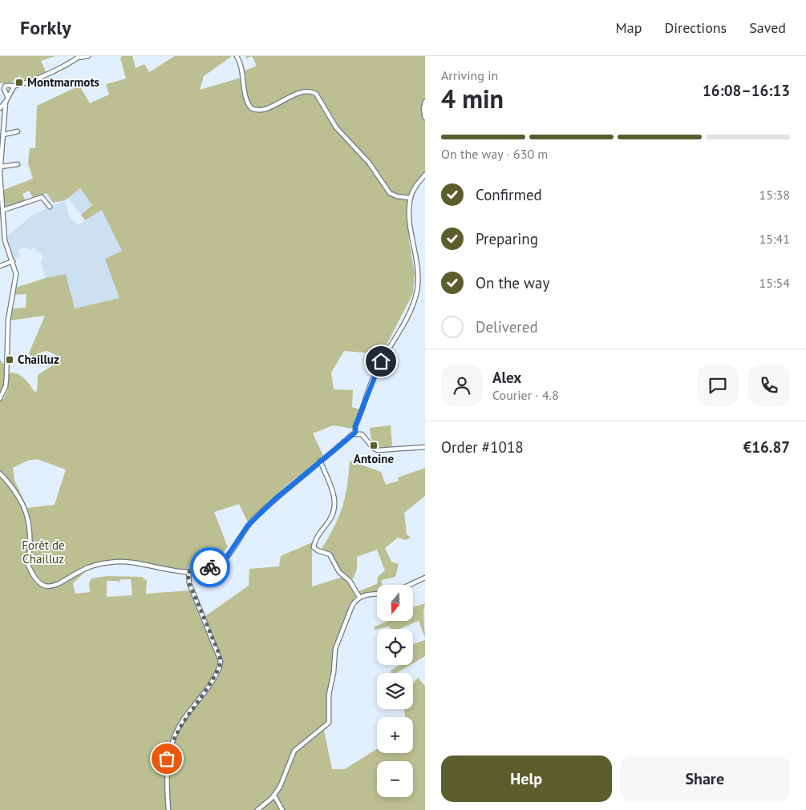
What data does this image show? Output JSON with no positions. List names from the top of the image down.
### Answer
{
  "parks": ["Forêt de Chailluz"],
  "places": {
    "transit": ["Montmarmots", "Chailluz", "Antoine"]
  },
  "north": "bottom",
  "page": {
    "header": "Forkly",
    "nav": ["Map", "Directions", "Saved"],
    "heading": ["4 min", "Arriving in", "16:08–16:13"],
    "panel": [
      "Alex",
      "Courier · 4.8",
      "Order #1018",
      "€16.87"
    ],
    "bar": "On the way · 630 m",
    "list": [
      ["Confirmed", "15:38"],
      ["Preparing", "15:41"],
      ["On the way", "15:54"],
      "Delivered"
    ],
    "map_buttons": ["+", "−"],
    "buttons": ["Help", "Share"]
  }
}
